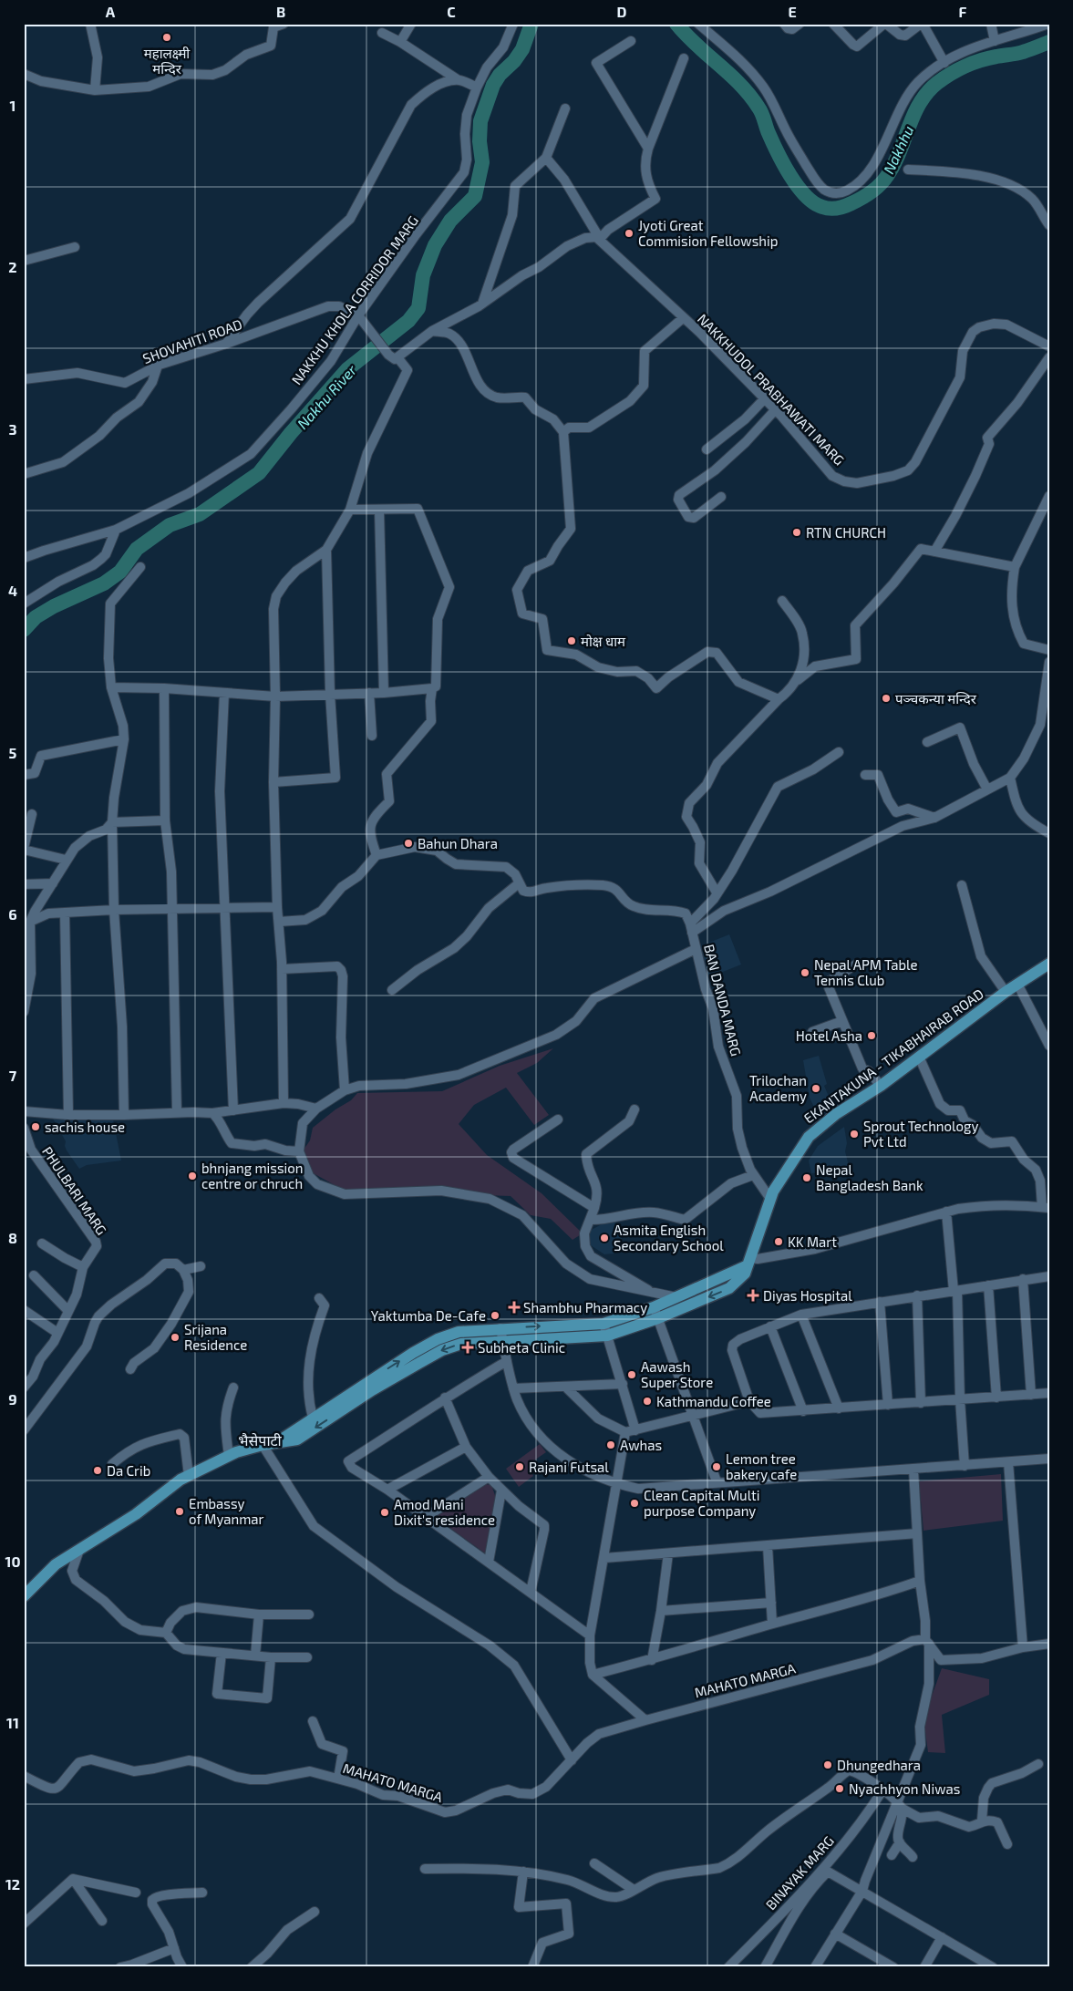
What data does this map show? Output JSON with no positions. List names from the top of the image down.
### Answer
{
  "streets": {
    "main road": ["EKANTAKUNA - TIKABHAIRAB ROAD"],
    "street": [
      "NAKKHU KHOLA CORRIDOR MARG",
      "SHOVAHITI ROAD",
      "NAKKHUDOL PRABHAWATI MARG",
      "BAN DANDA MARG",
      "PHULBARI MARG",
      "MAHATO MARGA",
      "BINAYAK MARG"
    ]
  },
  "crossings": [
    ["NAKKHU KHOLA CORRIDOR MARG", "SHOVAHITI ROAD"],
    ["BAN DANDA MARG", "EKANTAKUNA - TIKABHAIRAB ROAD"]
  ],
  "districts": ["भैसेपाटी"],
  "water": ["Nakhhu", "Nakhu River"],
  "places": {
    "other": [
      "महालक्ष्मी मन्दिर",
      "Jyoti Great Commision Fellowship",
      "RTN CHURCH",
      "मोक्ष धाम",
      "पञ्चकन्या मन्दिर",
      "Bahun Dhara",
      "Nepal APM Table Tennis Club",
      "Hotel Asha",
      "Trilochan Academy",
      "sachis house",
      "Sprout Technology Pvt Ltd",
      "bhnjang mission centre or chruch",
      "Nepal Bangladesh Bank",
      "Asmita English Secondary School",
      "KK Mart",
      "Yaktumba De-Cafe",
      "Srijana Residence",
      "Aawash Super Store",
      "Kathmandu Coffee",
      "Awhas",
      "Rajani Futsal",
      "Lemon tree bakery cafe",
      "Da Crib",
      "Clean Capital Multi purpose Company",
      "Embassy of Myanmar",
      "Amod Mani Dixit's residence",
      "Dhungedhara",
      "Nyachhyon Niwas"
    ],
    "health": ["Diyas Hospital", "Shambhu Pharmacy", "Subheta Clinic"]
  },
  "grid": {
    "columns": [
      "A",
      "B",
      "C",
      "D",
      "E",
      "F"
    ],
    "rows": [
      "1",
      "2",
      "3",
      "4",
      "5",
      "6",
      "7",
      "8",
      "9",
      "10",
      "11",
      "12"
    ]
  }
}
